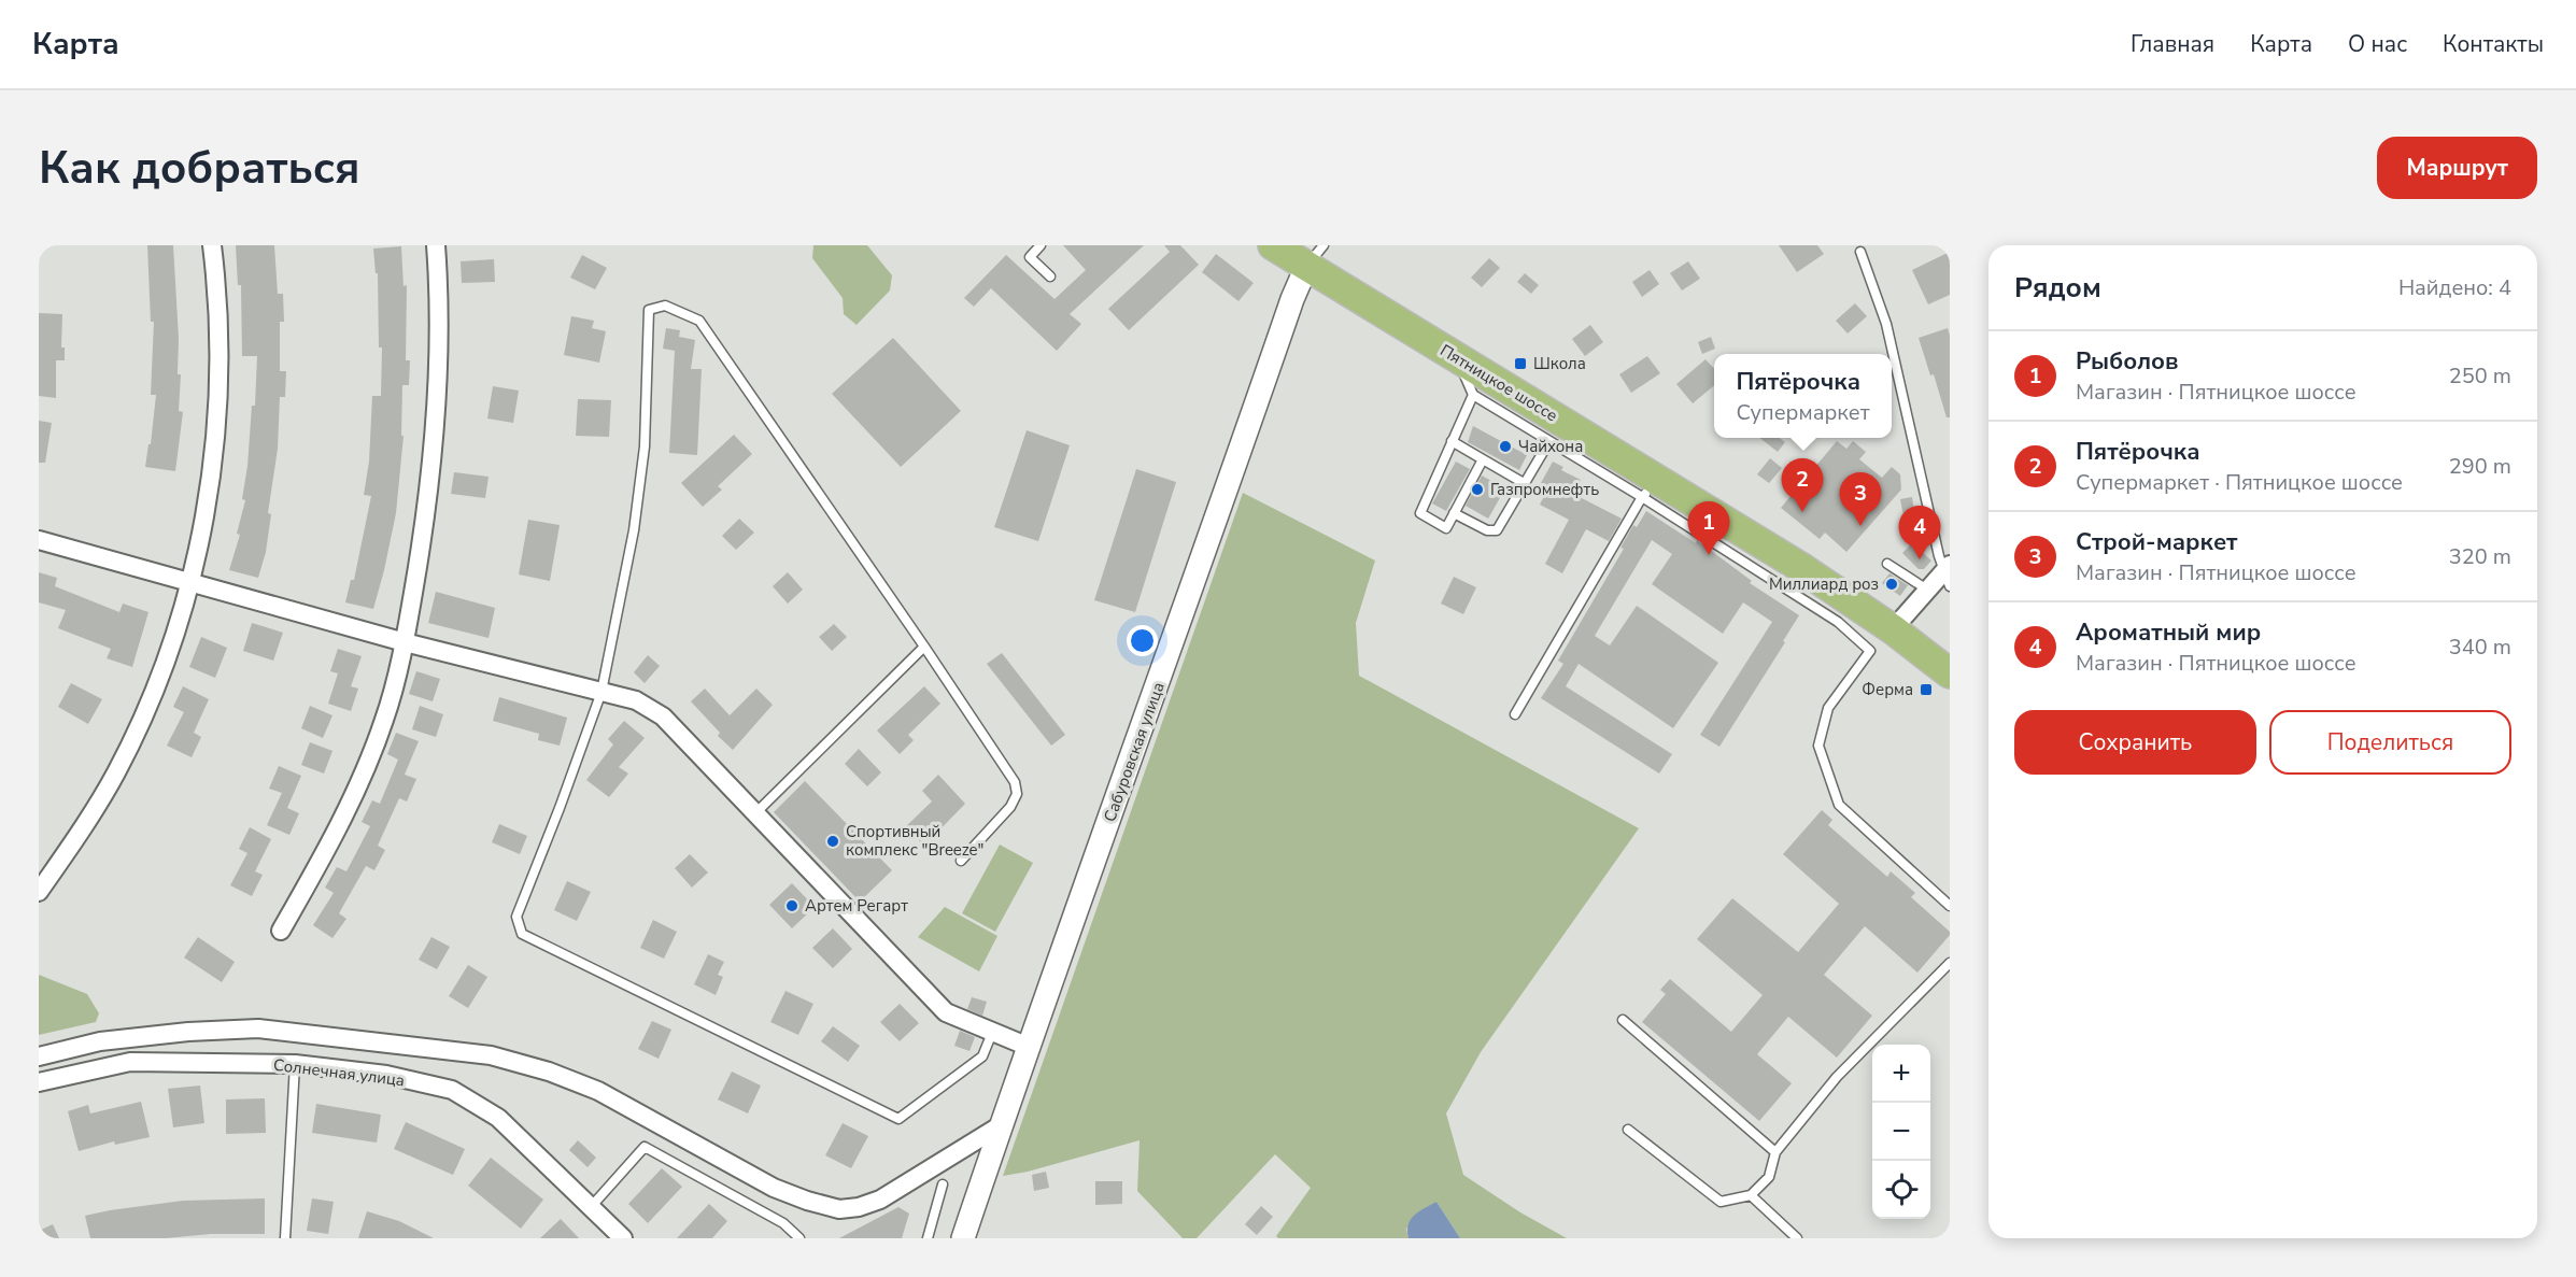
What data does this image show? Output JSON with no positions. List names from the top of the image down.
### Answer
{
  "streets": {
    "main road": ["Пятницкое шоссе"],
    "street": ["Сабуровская улица", "Солнечная улица"]
  },
  "crossings": [
    ["Пятницкое шоссе", "Сабуровская улица"]
  ],
  "places": {
    "transit": ["Школа", "Ферма"],
    "other": [
      "Чайхона",
      "Газпромнефть",
      "Миллиард роз",
      "Спортивный комплекс \"Breeze\"",
      "Артем Регарт"
    ]
  },
  "page": {
    "header": "Карта",
    "nav": [
      "Главная",
      "Карта",
      "О нас",
      "Контакты"
    ],
    "buttons": [
      "Маршрут",
      ["Сохранить", "Поделиться"]
    ],
    "title": "Как добраться",
    "heading": ["Рядом", "Найдено: 4"],
    "list": [
      {
        "mark": "1",
        "name": "Рыболов",
        "note": "Магазин · Пятницкое шоссе",
        "value": "250 m"
      },
      {
        "mark": "2",
        "name": "Пятёрочка",
        "note": "Супермаркет · Пятницкое шоссе",
        "value": "290 m"
      },
      {
        "mark": "3",
        "name": "Строй-маркет",
        "note": "Магазин · Пятницкое шоссе",
        "value": "320 m"
      },
      {
        "mark": "4",
        "name": "Ароматный мир",
        "note": "Магазин · Пятницкое шоссе",
        "value": "340 m"
      }
    ],
    "popup": ["Пятёрочка", "Супермаркет"],
    "pins": [
      "2",
      "3",
      "1",
      "4"
    ],
    "map_buttons": ["+", "−"]
  }
}
